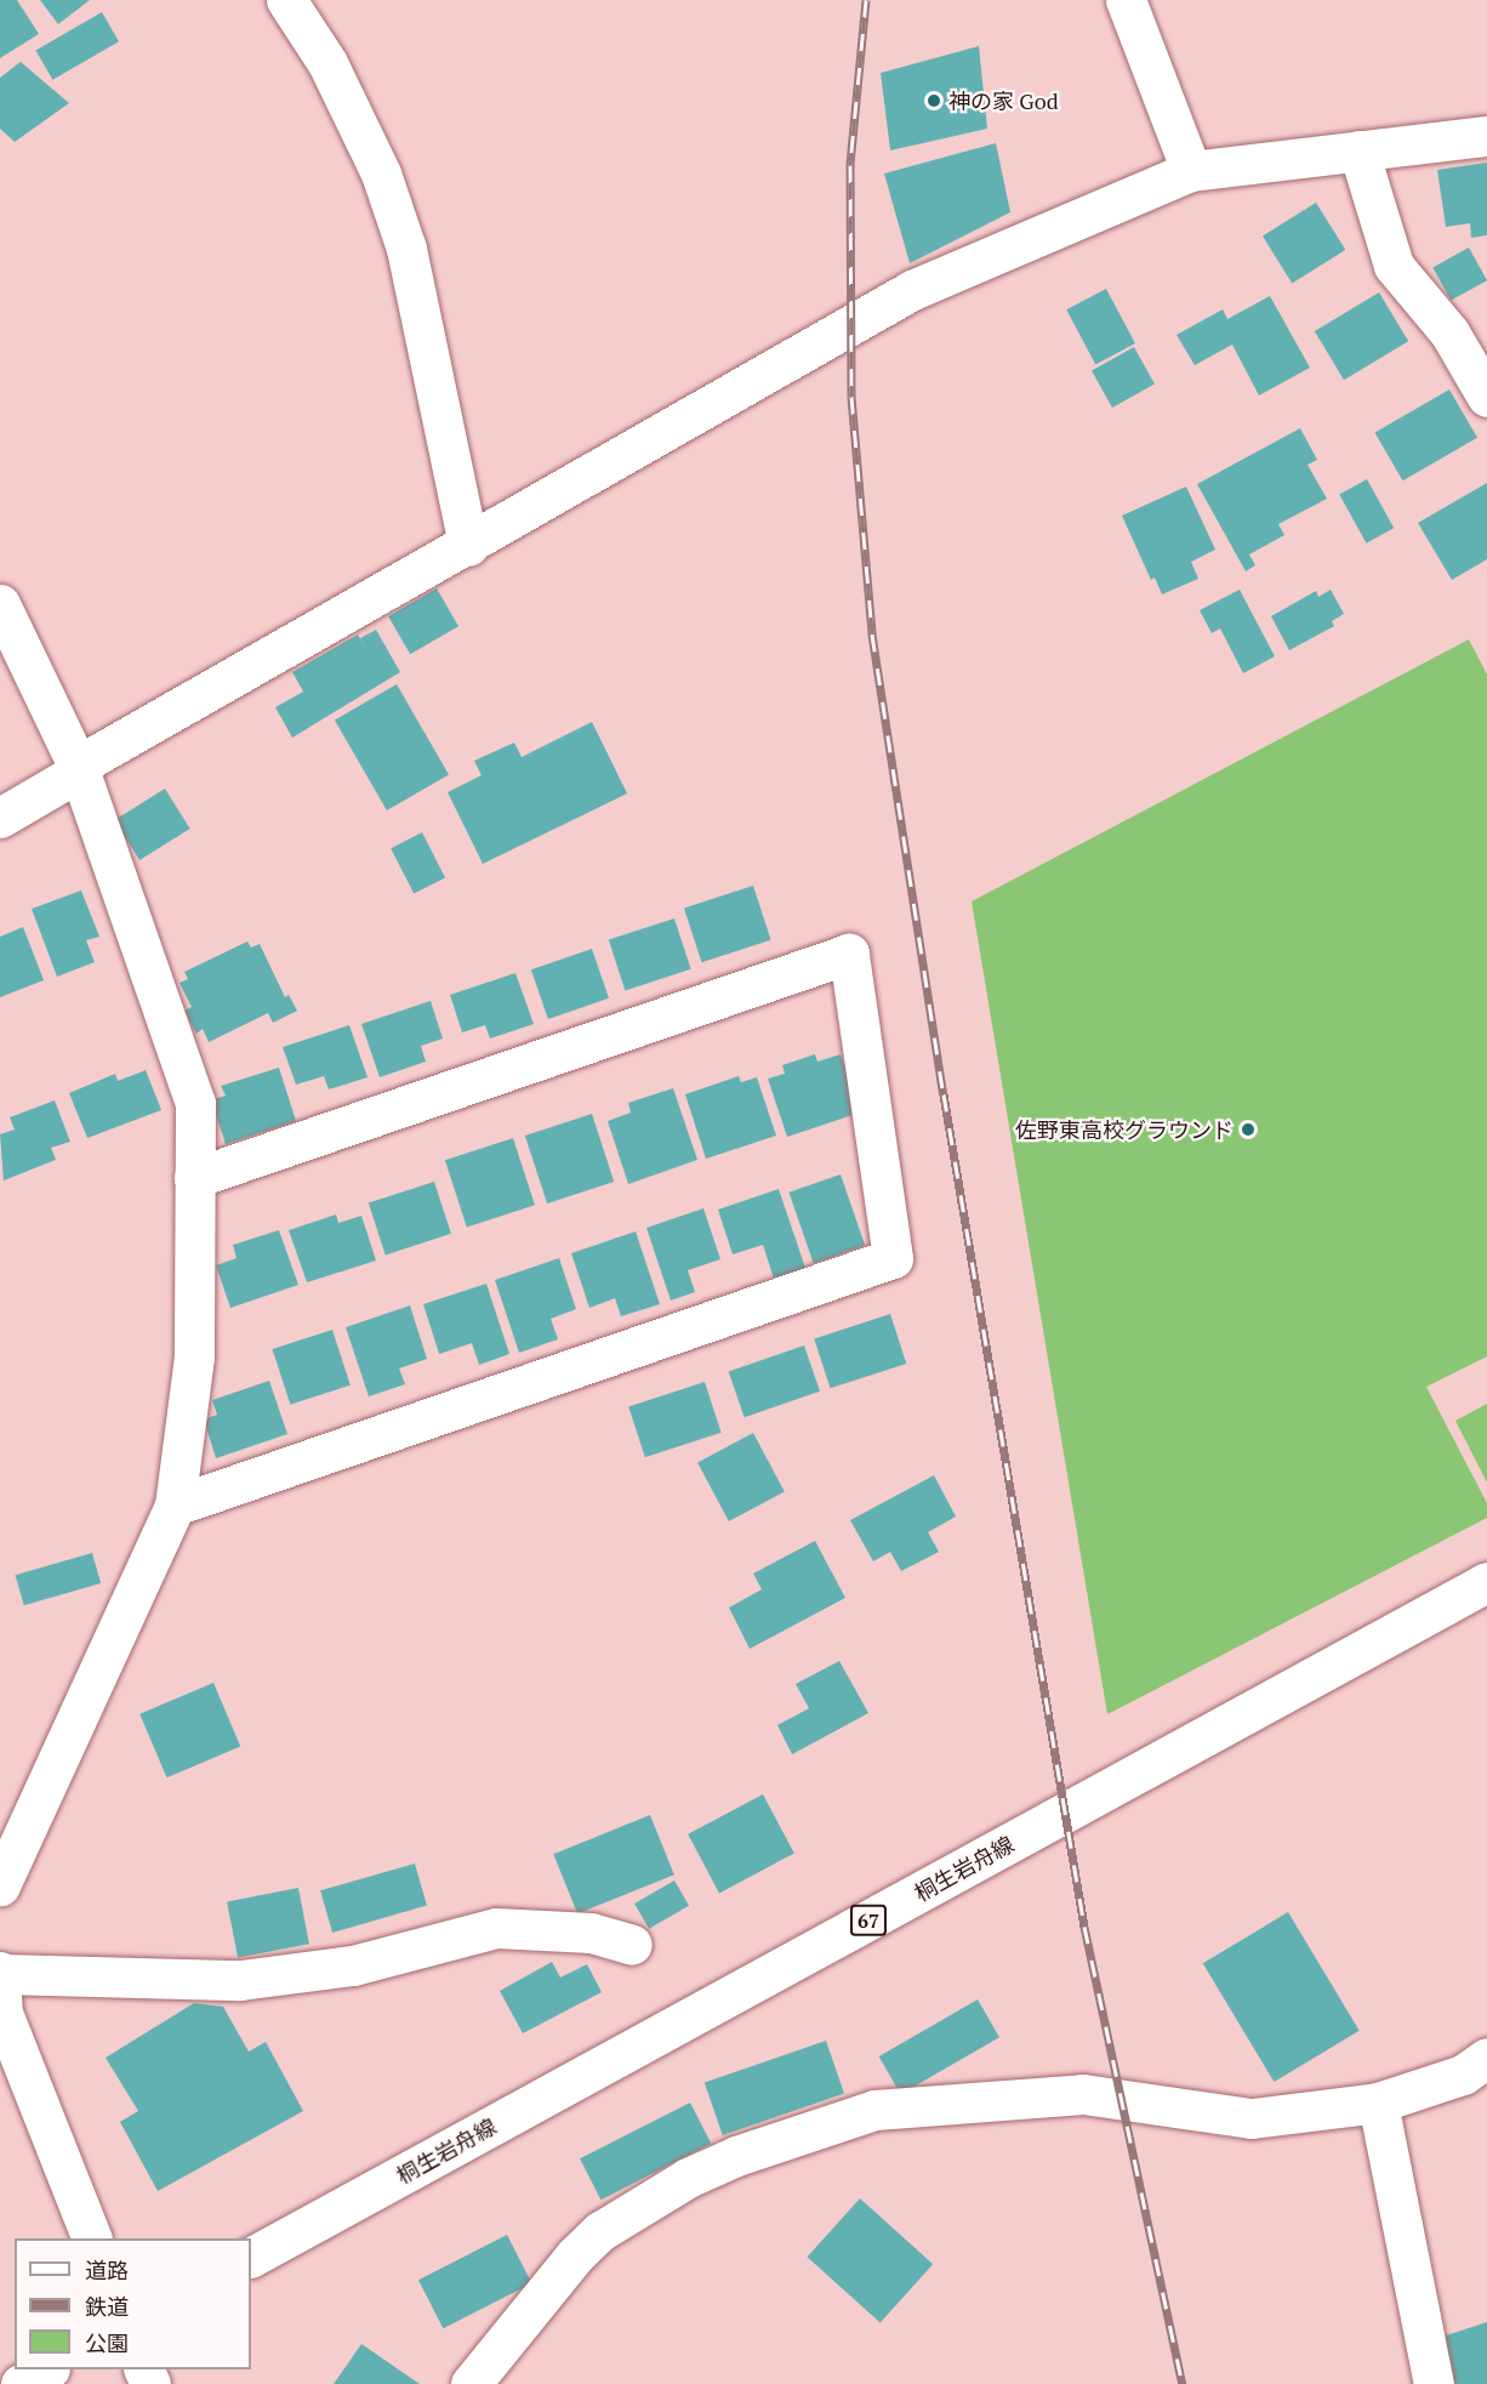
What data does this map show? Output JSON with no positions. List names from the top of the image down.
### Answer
{
  "streets": {
    "street": ["桐生岩舟線", "67"]
  },
  "places": ["神の家 God", "佐野東高校グラウンド"],
  "legend": ["道路", "鉄道", "公園"]
}
